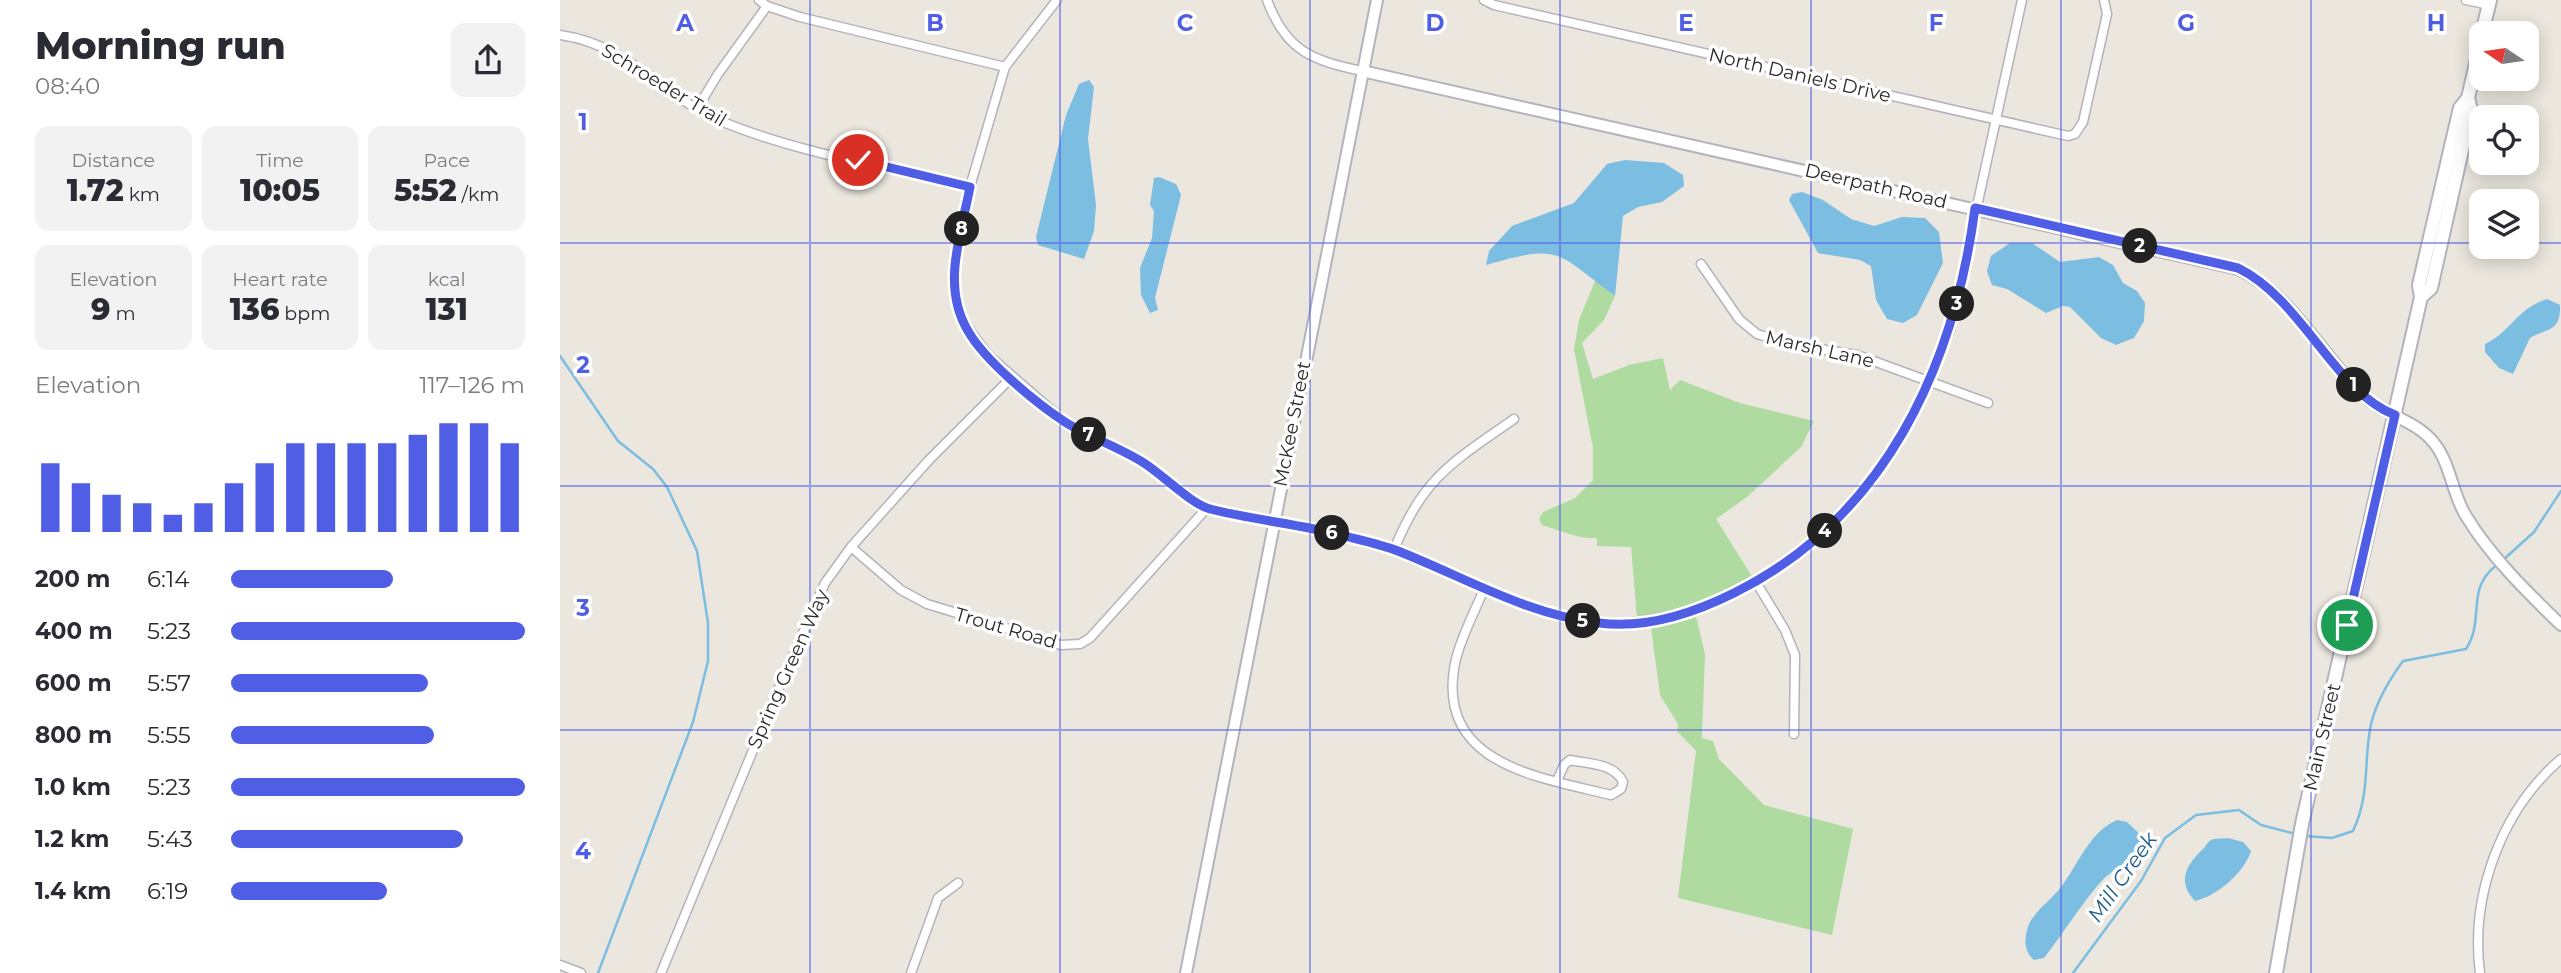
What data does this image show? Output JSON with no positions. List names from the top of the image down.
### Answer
{
  "streets": {
    "main road": ["Main Street"],
    "street": [
      "North Daniels Drive",
      "Schroeder Trail",
      "Deerpath Road",
      "Marsh Lane",
      "McKee Street",
      "Trout Road",
      "Spring Green Way"
    ]
  },
  "crossings": [
    ["Deerpath Road", "McKee Street"],
    ["Deerpath Road", "Main Street"],
    ["Trout Road", "Spring Green Way"]
  ],
  "water": ["Mill Creek"],
  "north": "left",
  "page": {
    "heading": ["Morning run", "08:40"],
    "stats": [
      ["Distance", "1.72 km"],
      ["Time", "10:05"],
      ["Pace", "5:52 /km"],
      ["Elevation", "9 m"],
      ["Heart rate", "136 bpm"],
      ["kcal", "131"]
    ],
    "pins": [
      "8",
      "2",
      "3",
      "1",
      "7",
      "4",
      "6",
      "5"
    ],
    "chart": ["Elevation", "117–126 m"],
    "list": [
      {
        "name": "200 m",
        "note": "6:14"
      },
      {
        "name": "400 m",
        "note": "5:23"
      },
      {
        "name": "600 m",
        "note": "5:57"
      },
      {
        "name": "800 m",
        "note": "5:55"
      },
      {
        "name": "1.0 km",
        "note": "5:23"
      },
      {
        "name": "1.2 km",
        "note": "5:43"
      },
      {
        "name": "1.4 km",
        "note": "6:19"
      }
    ]
  },
  "grid": {
    "columns": [
      "A",
      "B",
      "C",
      "D",
      "E",
      "F",
      "G",
      "H"
    ],
    "rows": [
      "1",
      "2",
      "3",
      "4"
    ]
  }
}
